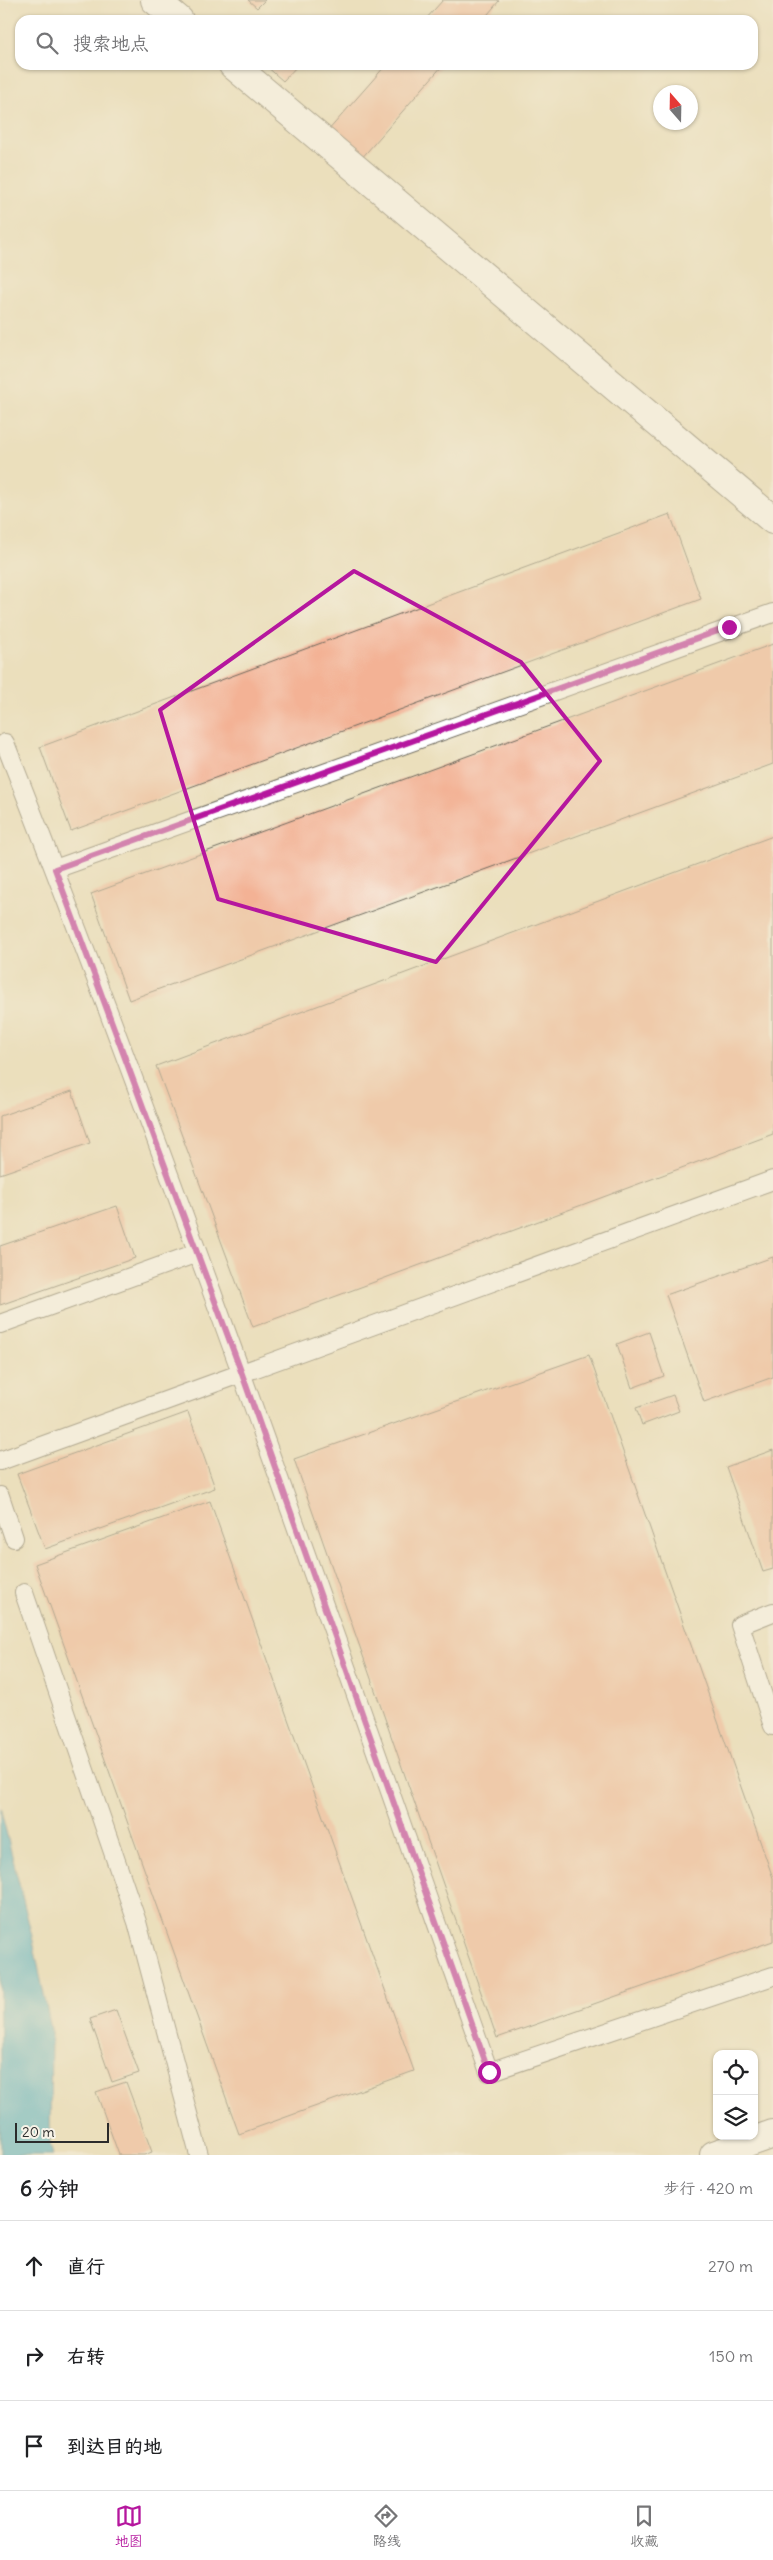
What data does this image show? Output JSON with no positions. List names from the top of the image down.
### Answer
{
  "scale_bar": "20 m",
  "north": "top",
  "page": {
    "search": "搜索地点",
    "scale": "20 m",
    "heading": ["6 分钟", "步行 · 420 m"],
    "list": [
      ["直行", "270 m"],
      ["右转", "150 m"],
      "到达目的地"
    ],
    "nav": ["地图", "路线", "收藏"]
  }
}
